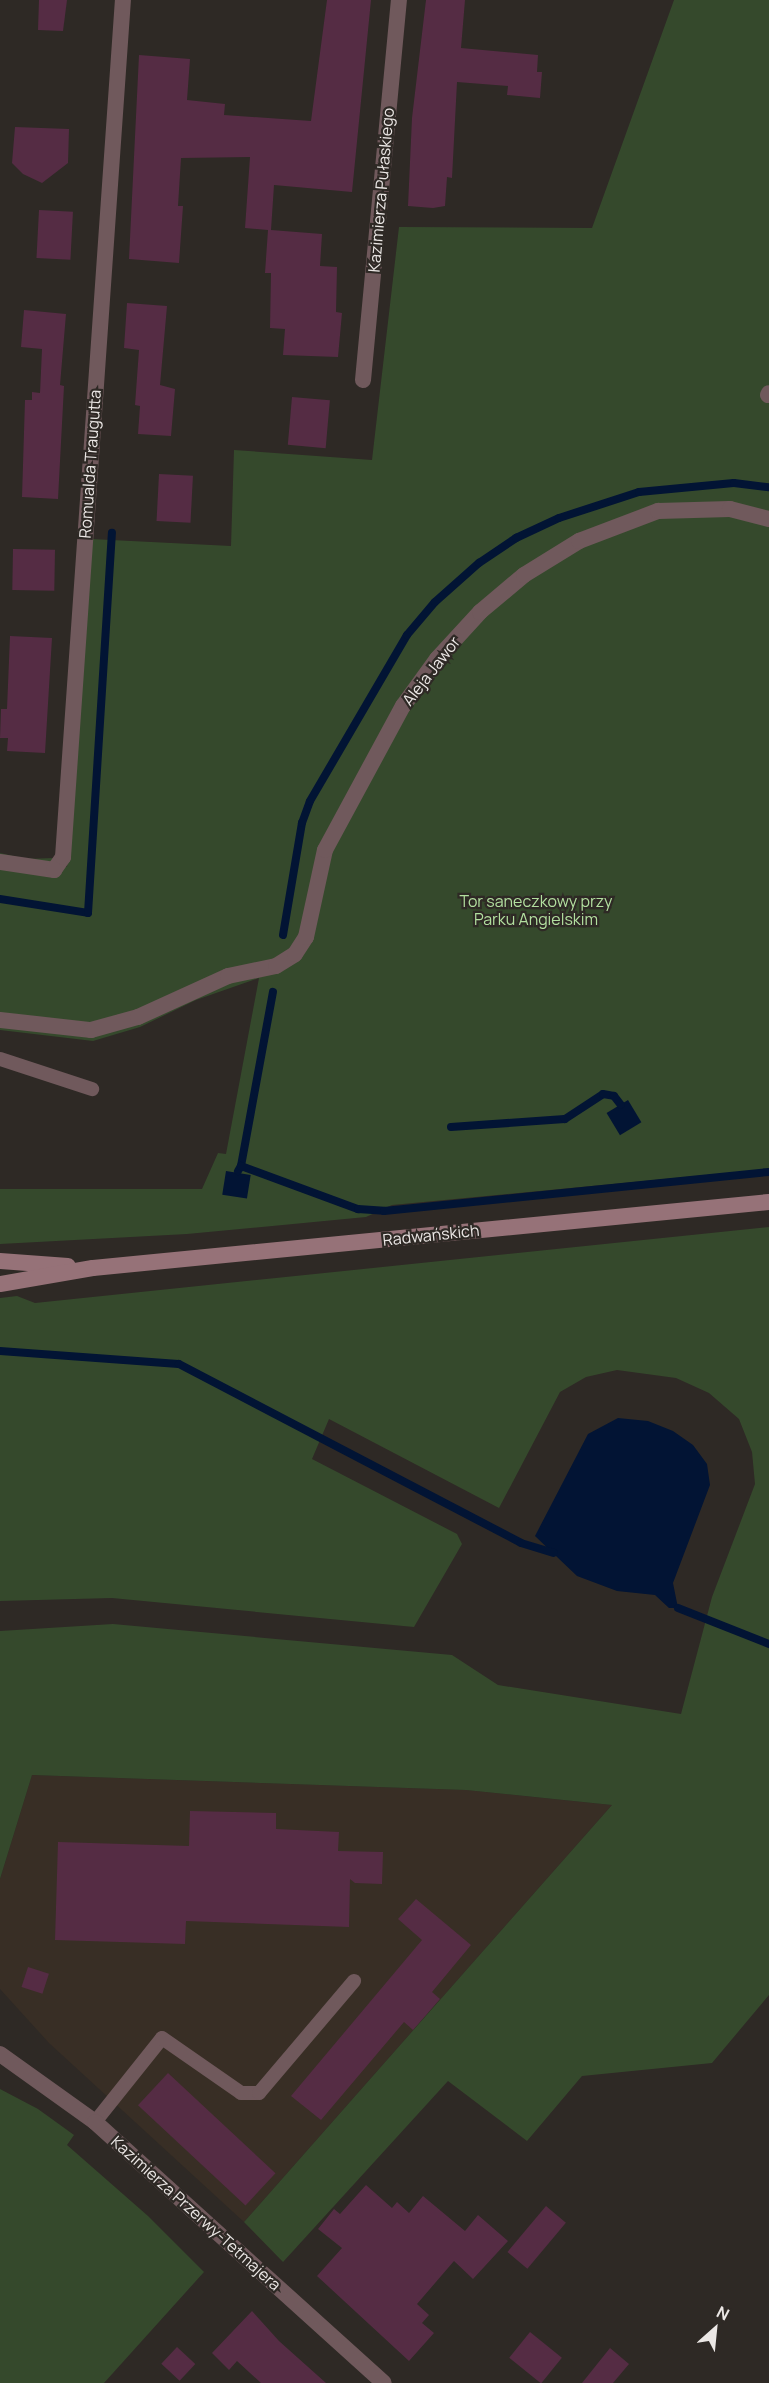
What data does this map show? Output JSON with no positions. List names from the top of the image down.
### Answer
{
  "streets": {
    "main road": ["Radwańskich"],
    "street": [
      "Kazimierza Pułaskiego",
      "Romualda Traugutta",
      "Aleja Jawor",
      "Kazimierza Przerwy-Tetmajera"
    ]
  },
  "parks": ["Tor saneczkowy przy Parku Angielskim"],
  "north": "top right"
}
